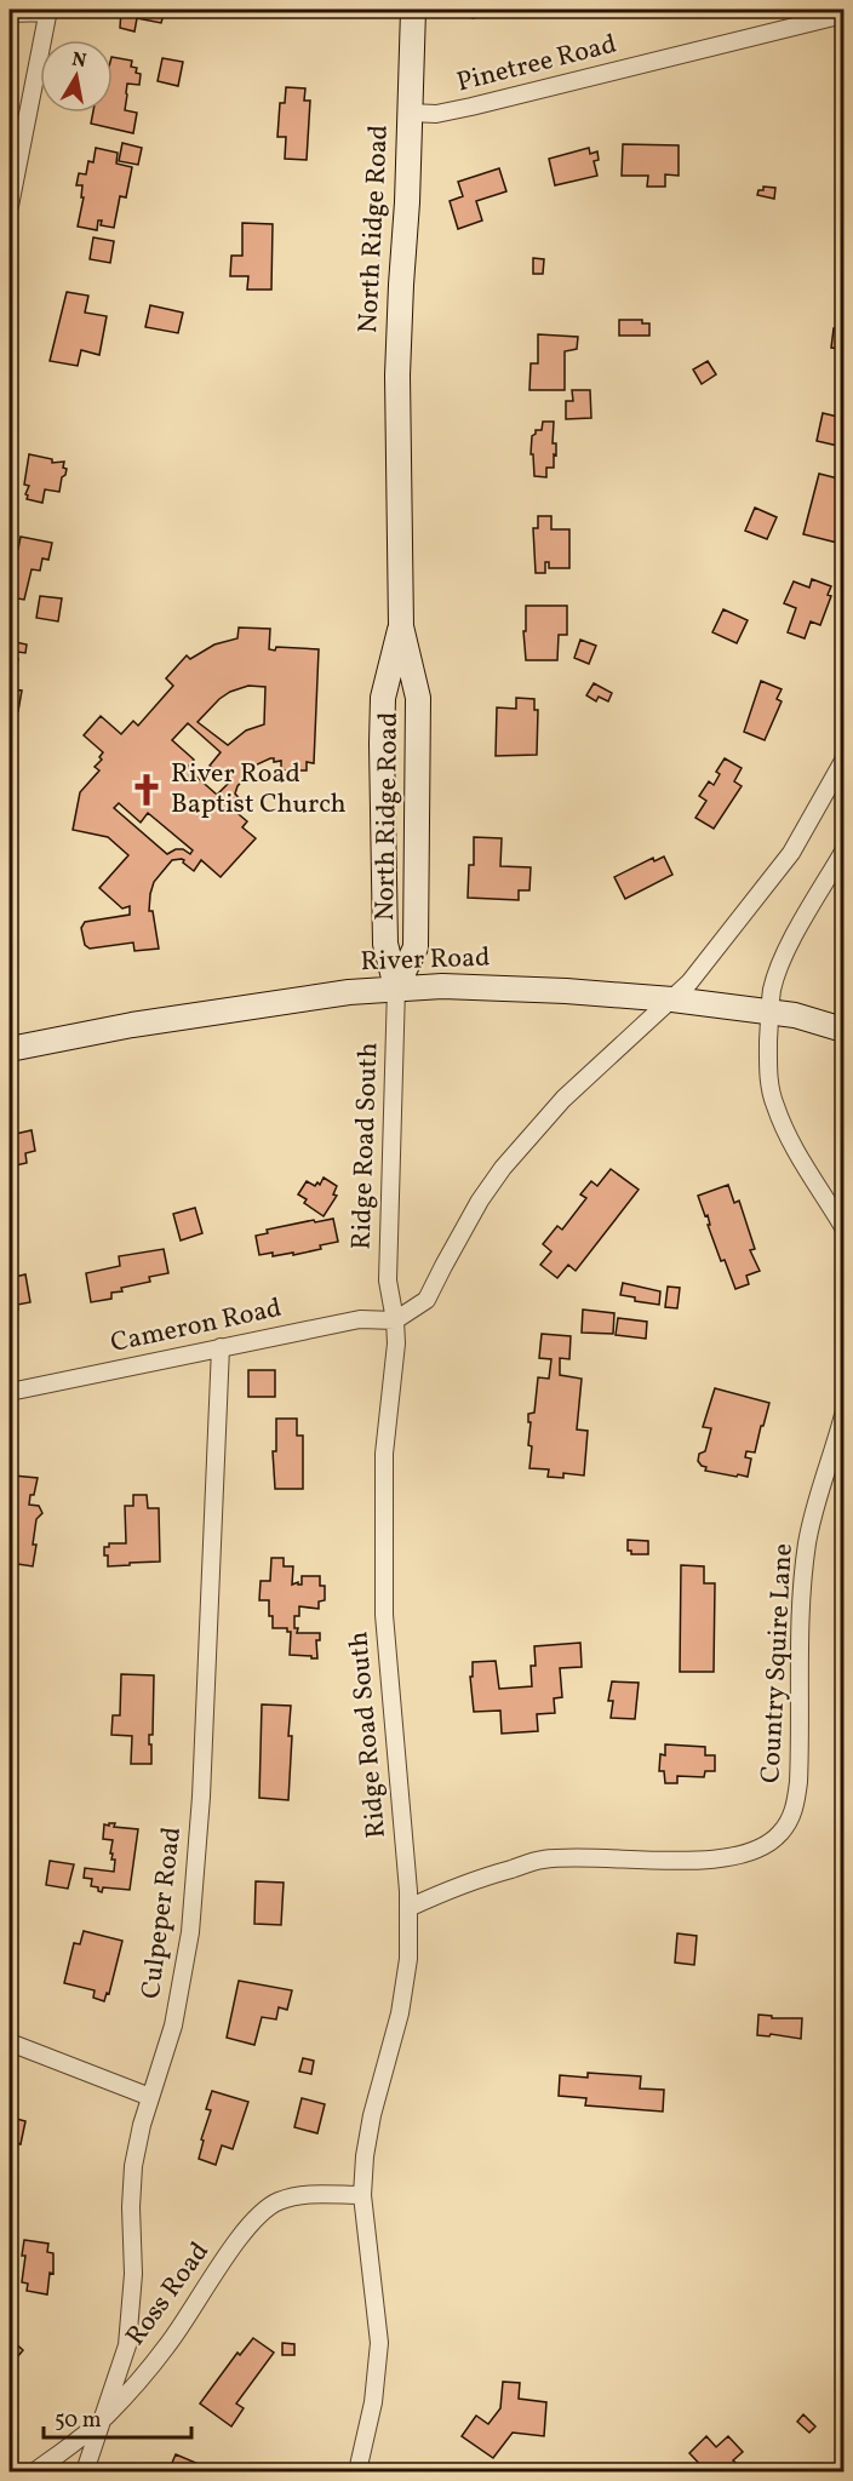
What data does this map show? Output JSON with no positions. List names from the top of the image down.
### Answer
{
  "streets": {
    "main road": ["North Ridge Road", "River Road"],
    "street": [
      "Pinetree Road",
      "Ridge Road South",
      "Cameron Road",
      "Country Squire Lane",
      "Culpeper Road",
      "Ross Road"
    ]
  },
  "crossings": [
    ["Pinetree Road", "North Ridge Road"],
    ["North Ridge Road", "River Road"],
    ["North Ridge Road", "Ridge Road South"],
    ["River Road", "Ridge Road South"],
    ["Ridge Road South", "Cameron Road"],
    ["Ridge Road South", "Country Squire Lane"],
    ["Ridge Road South", "Ross Road"],
    ["Cameron Road", "Culpeper Road"],
    ["Culpeper Road", "Ross Road"]
  ],
  "places": {
    "church": ["River Road Baptist Church"]
  },
  "scale_bar": "50 m",
  "north": "top"
}
